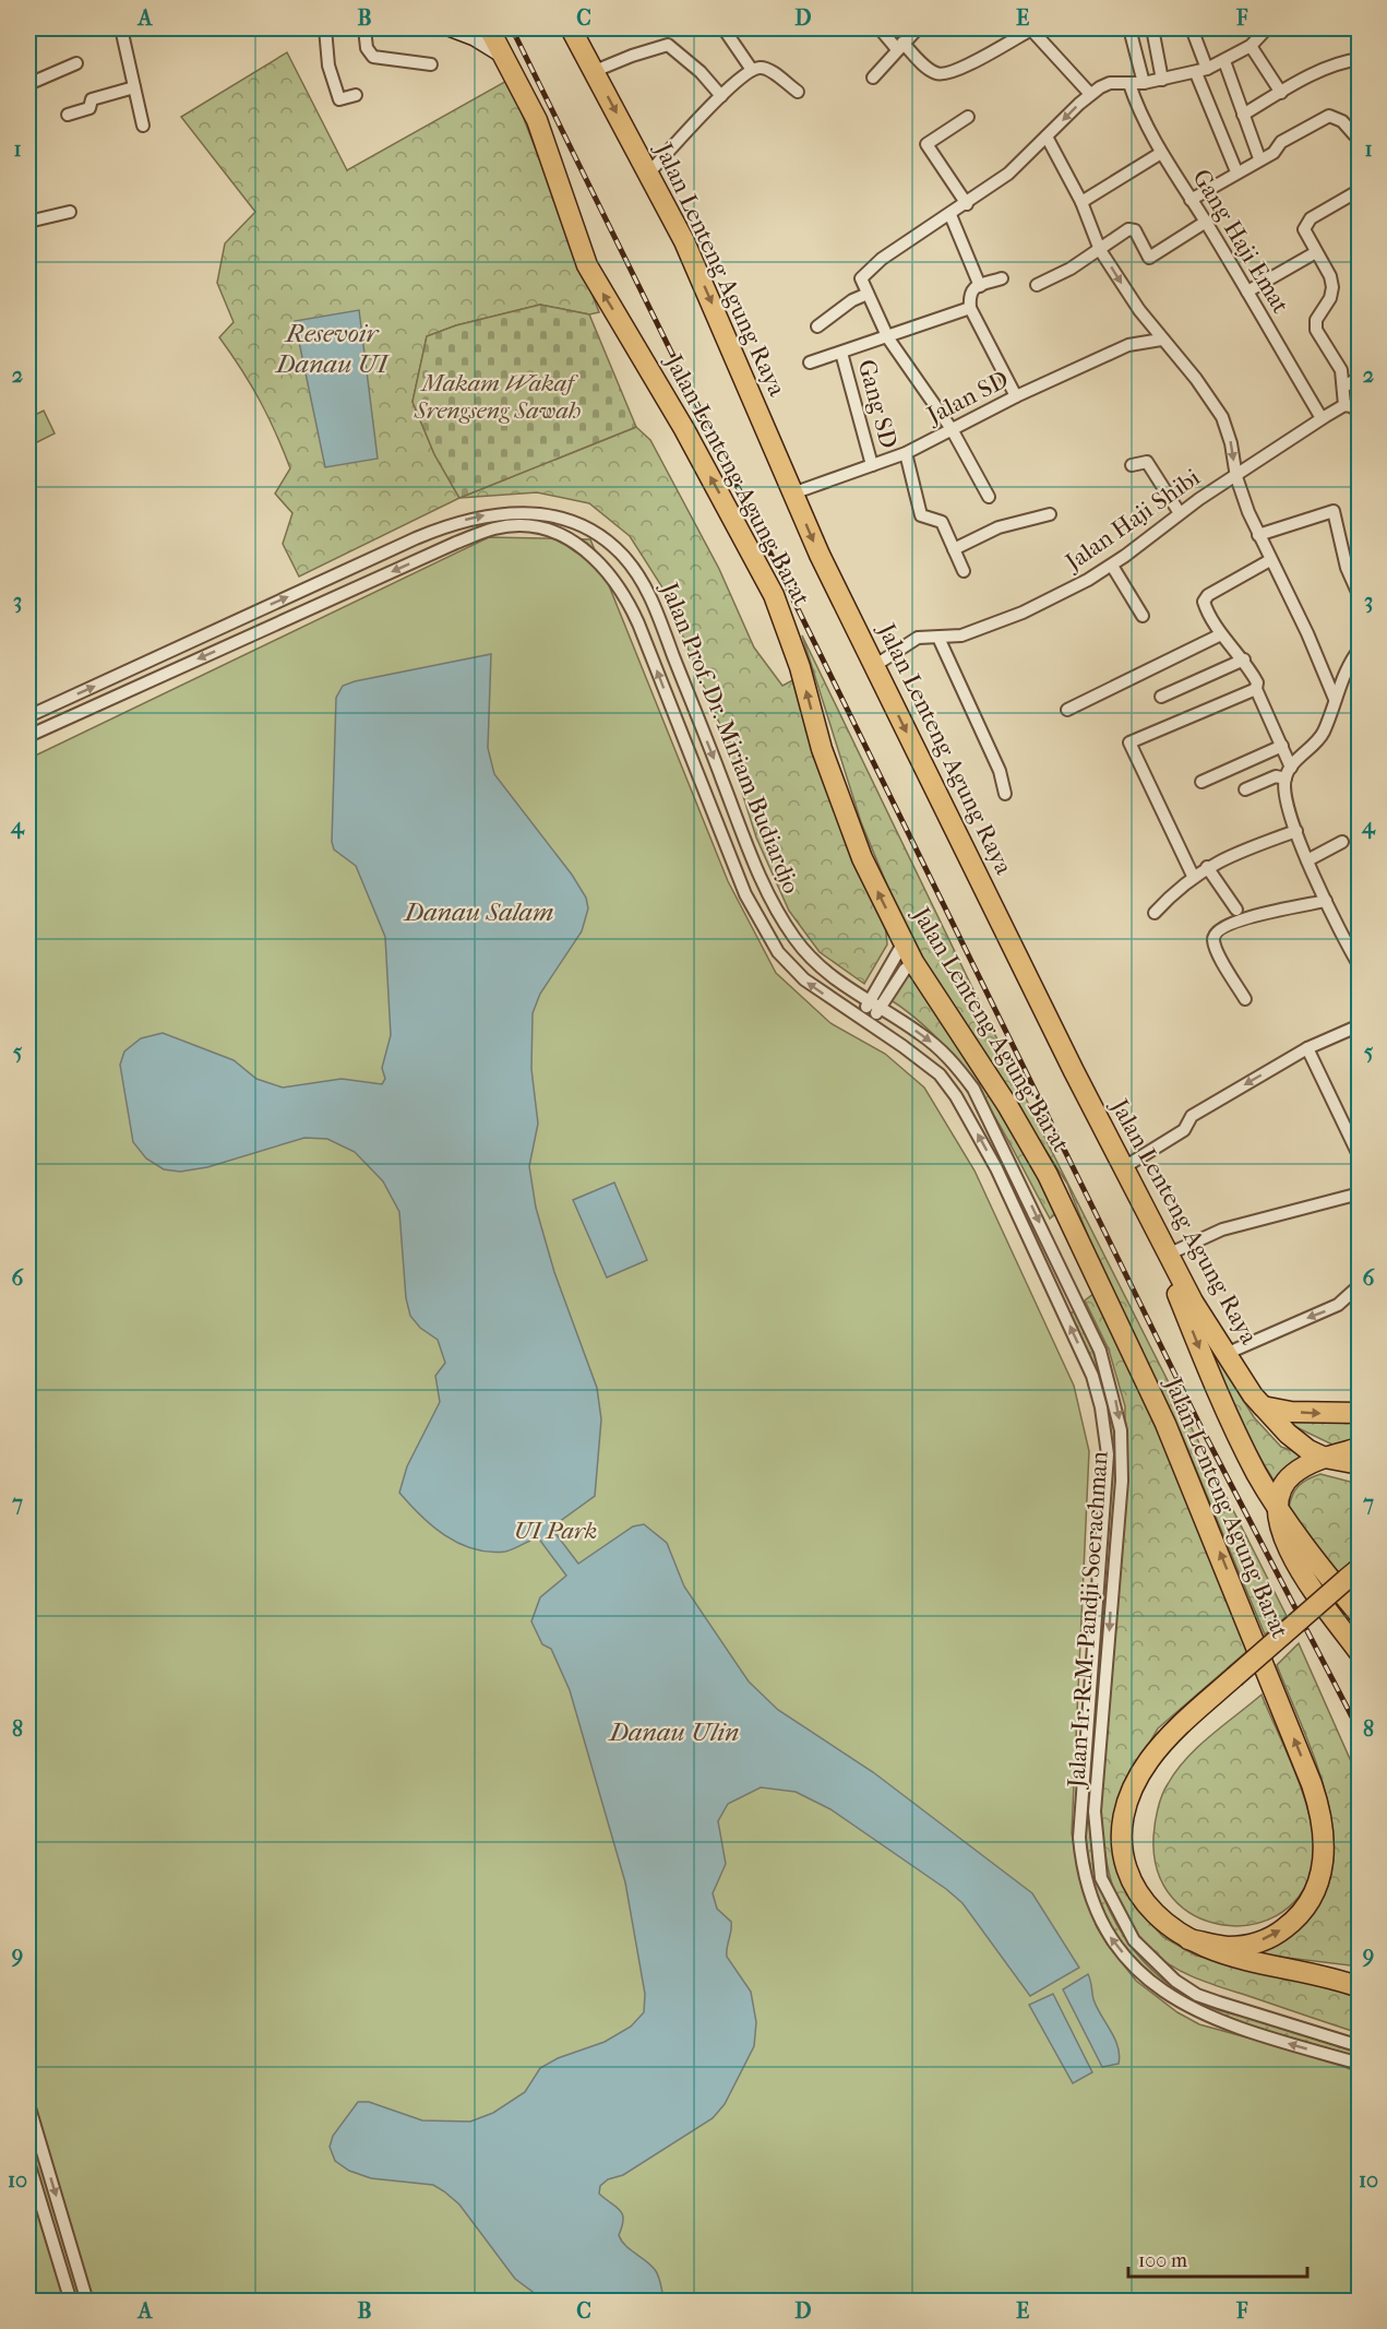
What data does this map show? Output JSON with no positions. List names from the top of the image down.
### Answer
{
  "streets": {
    "main road": ["Jalan Lenteng Agung Raya", "Jalan Lenteng Agung Barat"],
    "street": [
      "Gang Haji Emat",
      "Jalan SD",
      "Gang SD",
      "Jalan Haji Shibi",
      "Jalan Prof. Dr. Miriam Budiardjo",
      "Jalan Ir. R.M. Pandji Soerachman"
    ]
  },
  "crossings": [
    ["Gang Haji Emat", "Jalan Haji Shibi"],
    ["Jalan Lenteng Agung Raya", "Jalan SD"],
    ["Jalan Lenteng Agung Raya", "Jalan Haji Shibi"],
    ["Jalan SD", "Gang SD"],
    ["Jalan SD", "Jalan Haji Shibi"],
    ["Jalan Prof. Dr. Miriam Budiardjo", "Jalan Ir. R.M. Pandji Soerachman"]
  ],
  "one_way": ["Jalan Lenteng Agung Raya"],
  "water": ["Resevoir Danau UI", "Danau Salam", "Danau Ulin"],
  "parks": ["Makam Wakaf Srengseng Sawah", "UI Park"],
  "scale_bar": "100 m",
  "grid": {
    "columns": [
      "A",
      "B",
      "C",
      "D",
      "E",
      "F"
    ],
    "rows": [
      "1",
      "2",
      "3",
      "4",
      "5",
      "6",
      "7",
      "8",
      "9",
      "10"
    ]
  }
}
